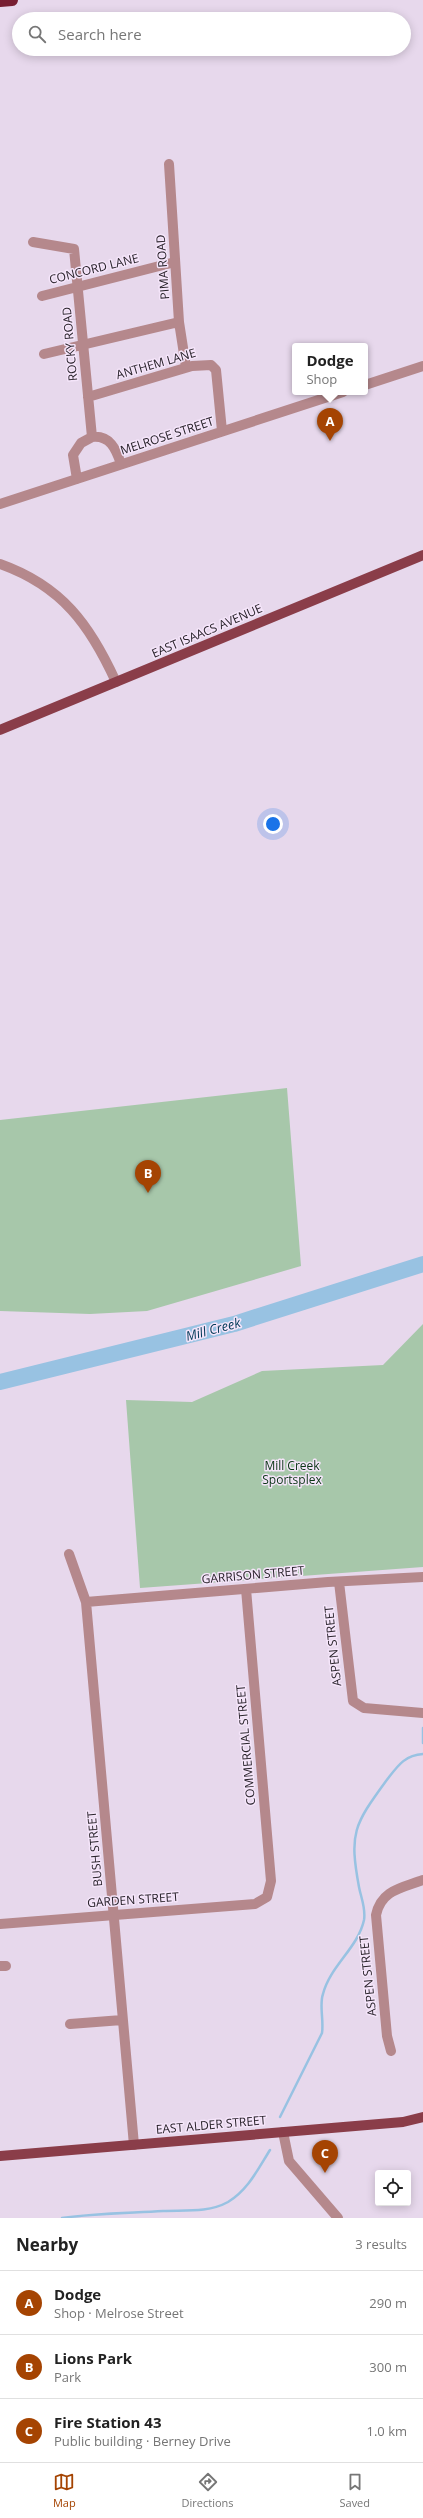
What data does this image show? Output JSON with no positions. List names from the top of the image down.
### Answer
{
  "streets": {
    "main road": ["EAST ISAACS AVENUE", "EAST ALDER STREET"],
    "street": [
      "PIMA ROAD",
      "CONCORD LANE",
      "ROCKY ROAD",
      "ANTHEM LANE",
      "MELROSE STREET",
      "GARRISON STREET",
      "ASPEN STREET",
      "COMMERCIAL STREET",
      "BUSH STREET",
      "GARDEN STREET"
    ]
  },
  "crossings": [
    ["PIMA ROAD", "CONCORD LANE"],
    ["PIMA ROAD", "ANTHEM LANE"],
    ["CONCORD LANE", "ROCKY ROAD"],
    ["ROCKY ROAD", "ANTHEM LANE"],
    ["ANTHEM LANE", "MELROSE STREET"],
    ["GARRISON STREET", "ASPEN STREET"],
    ["GARRISON STREET", "COMMERCIAL STREET"],
    ["GARRISON STREET", "BUSH STREET"],
    ["COMMERCIAL STREET", "GARDEN STREET"],
    ["BUSH STREET", "GARDEN STREET"],
    ["BUSH STREET", "EAST ALDER STREET"]
  ],
  "water": ["Mill Creek"],
  "parks": ["Mill Creek Sportsplex"],
  "page": {
    "search": "Search here",
    "popup": ["Dodge", "Shop"],
    "pins": ["A", "B", "C"],
    "heading": ["Nearby", "3 results"],
    "list": [
      {
        "mark": "A",
        "name": "Dodge",
        "note": "Shop · Melrose Street",
        "value": "290 m"
      },
      {
        "mark": "B",
        "name": "Lions Park",
        "note": "Park",
        "value": "300 m"
      },
      {
        "mark": "C",
        "name": "Fire Station 43",
        "note": "Public building · Berney Drive",
        "value": "1.0 km"
      }
    ],
    "nav": ["Map", "Directions", "Saved"]
  }
}
